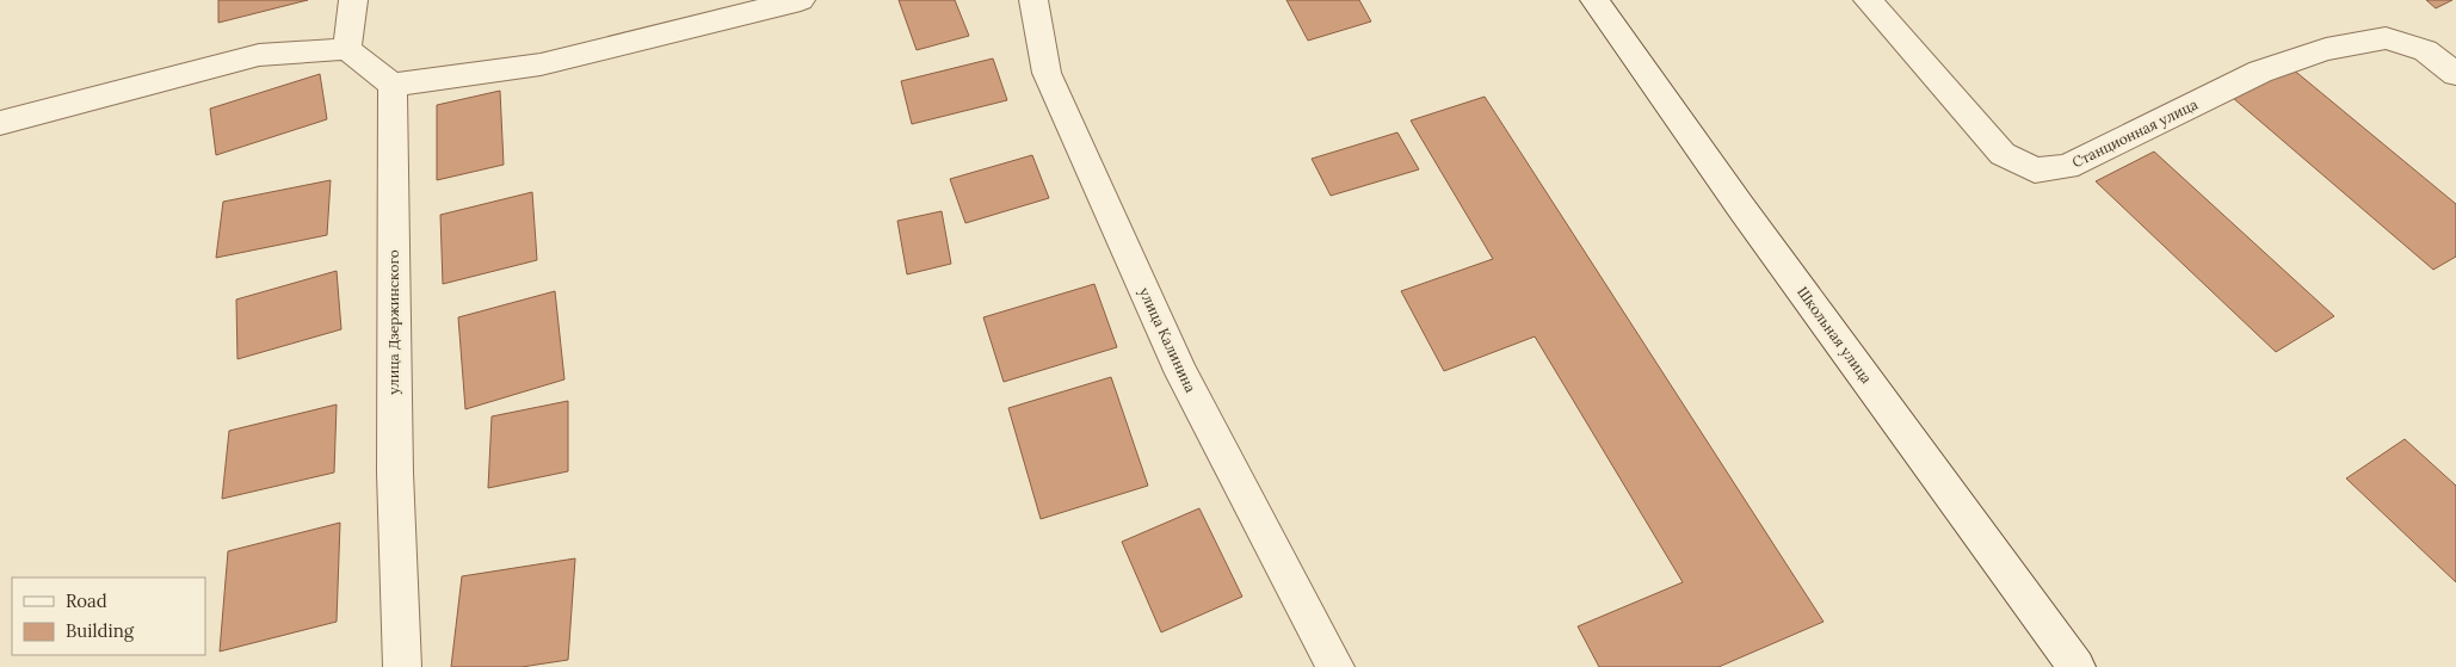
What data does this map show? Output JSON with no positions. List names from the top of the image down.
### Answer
{
  "streets": {
    "street": [
      "Станционная улица",
      "улица Дзержинского",
      "Школьная улица",
      "улица Калинина"
    ]
  },
  "legend": ["Road", "Building"]
}
